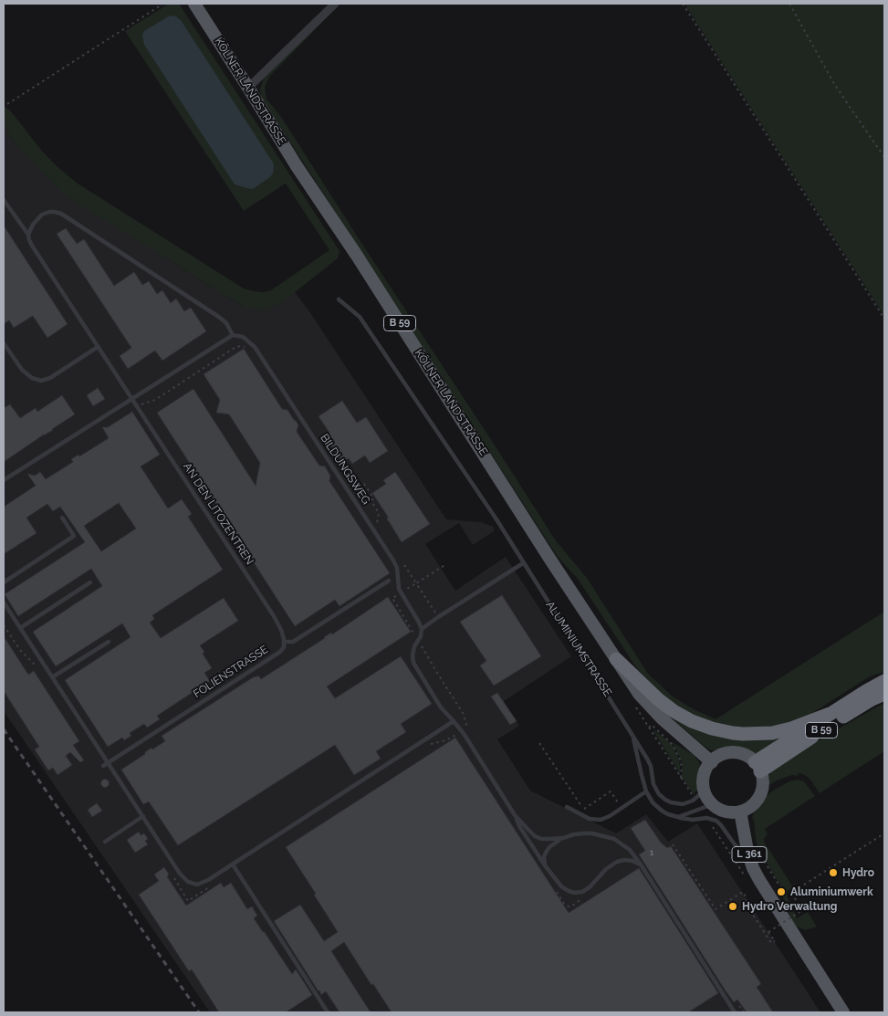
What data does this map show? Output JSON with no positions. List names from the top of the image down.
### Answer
{
  "streets": {
    "highway": ["B 59"],
    "main road": ["KÖLNER LANDSTRASSE", "L 361"],
    "lane": [
      "BILDUNGSWEG",
      "AN DEN LITOZENTREN",
      "ALUMINIUMSTRASSE",
      "FOLIENSTRASSE"
    ]
  },
  "crossings": [
    ["KÖLNER LANDSTRASSE", "B 59"],
    ["KÖLNER LANDSTRASSE", "ALUMINIUMSTRASSE"],
    ["KÖLNER LANDSTRASSE", "L 361"],
    ["B 59", "ALUMINIUMSTRASSE"],
    ["B 59", "L 361"],
    ["AN DEN LITOZENTREN", "FOLIENSTRASSE"],
    ["ALUMINIUMSTRASSE", "L 361"]
  ],
  "places": ["Hydro", "Aluminiumwerk", "Hydro Verwaltung"],
  "house_numbers": ["1"]
}
